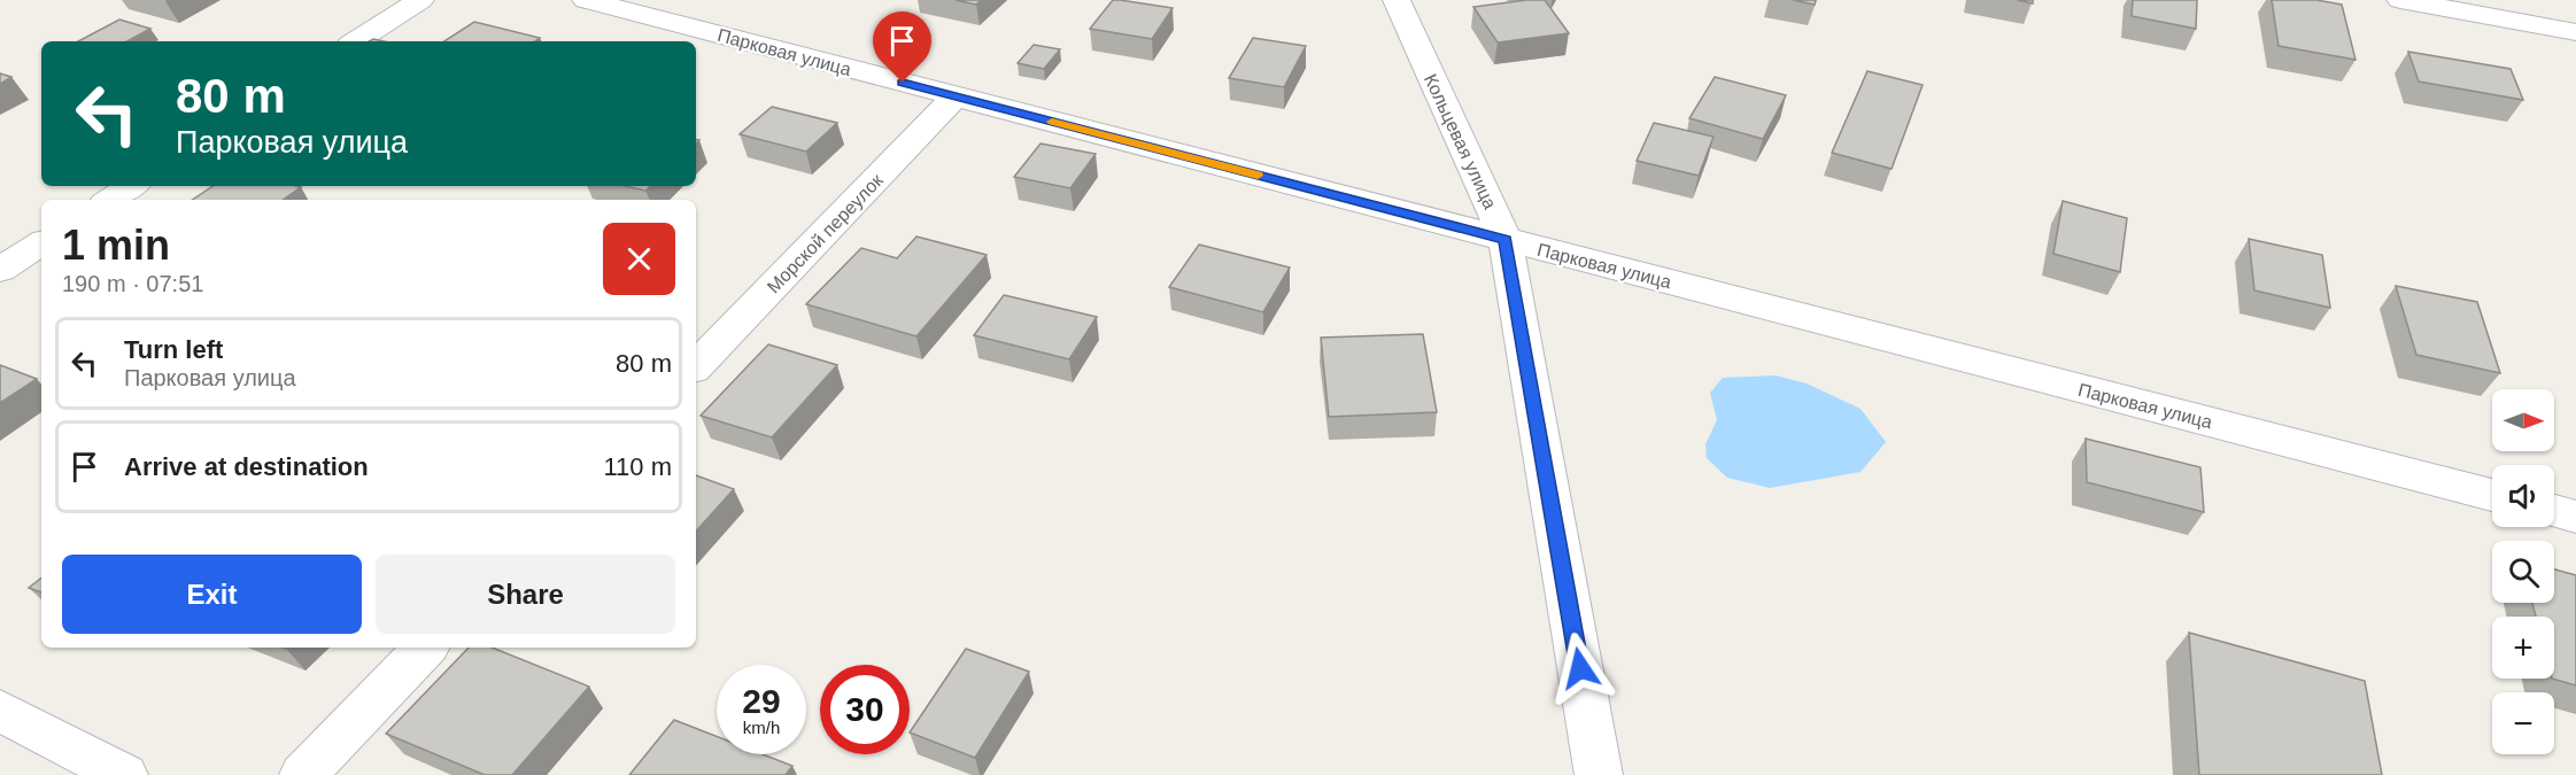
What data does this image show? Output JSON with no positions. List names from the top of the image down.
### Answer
{
  "streets": {
    "street": ["Парковая улица", "Кольцевая улица", "Морской переулок"]
  },
  "crossings": [
    ["Парковая улица", "Кольцевая улица"],
    ["Парковая улица", "Морской переулок"]
  ],
  "north": "right",
  "page": {
    "turn": ["80 m", "Парковая улица"],
    "heading": ["1 min", "190 m · 07:51"],
    "list": [
      {
        "name": "Turn left",
        "note": "Парковая улица",
        "value": "80 m"
      },
      {
        "name": "Arrive at destination",
        "value": "110 m"
      }
    ],
    "map_buttons": ["+", "−"],
    "buttons": ["Exit", "Share"],
    "speed": "29 km/h",
    "limit": "30"
  }
}
